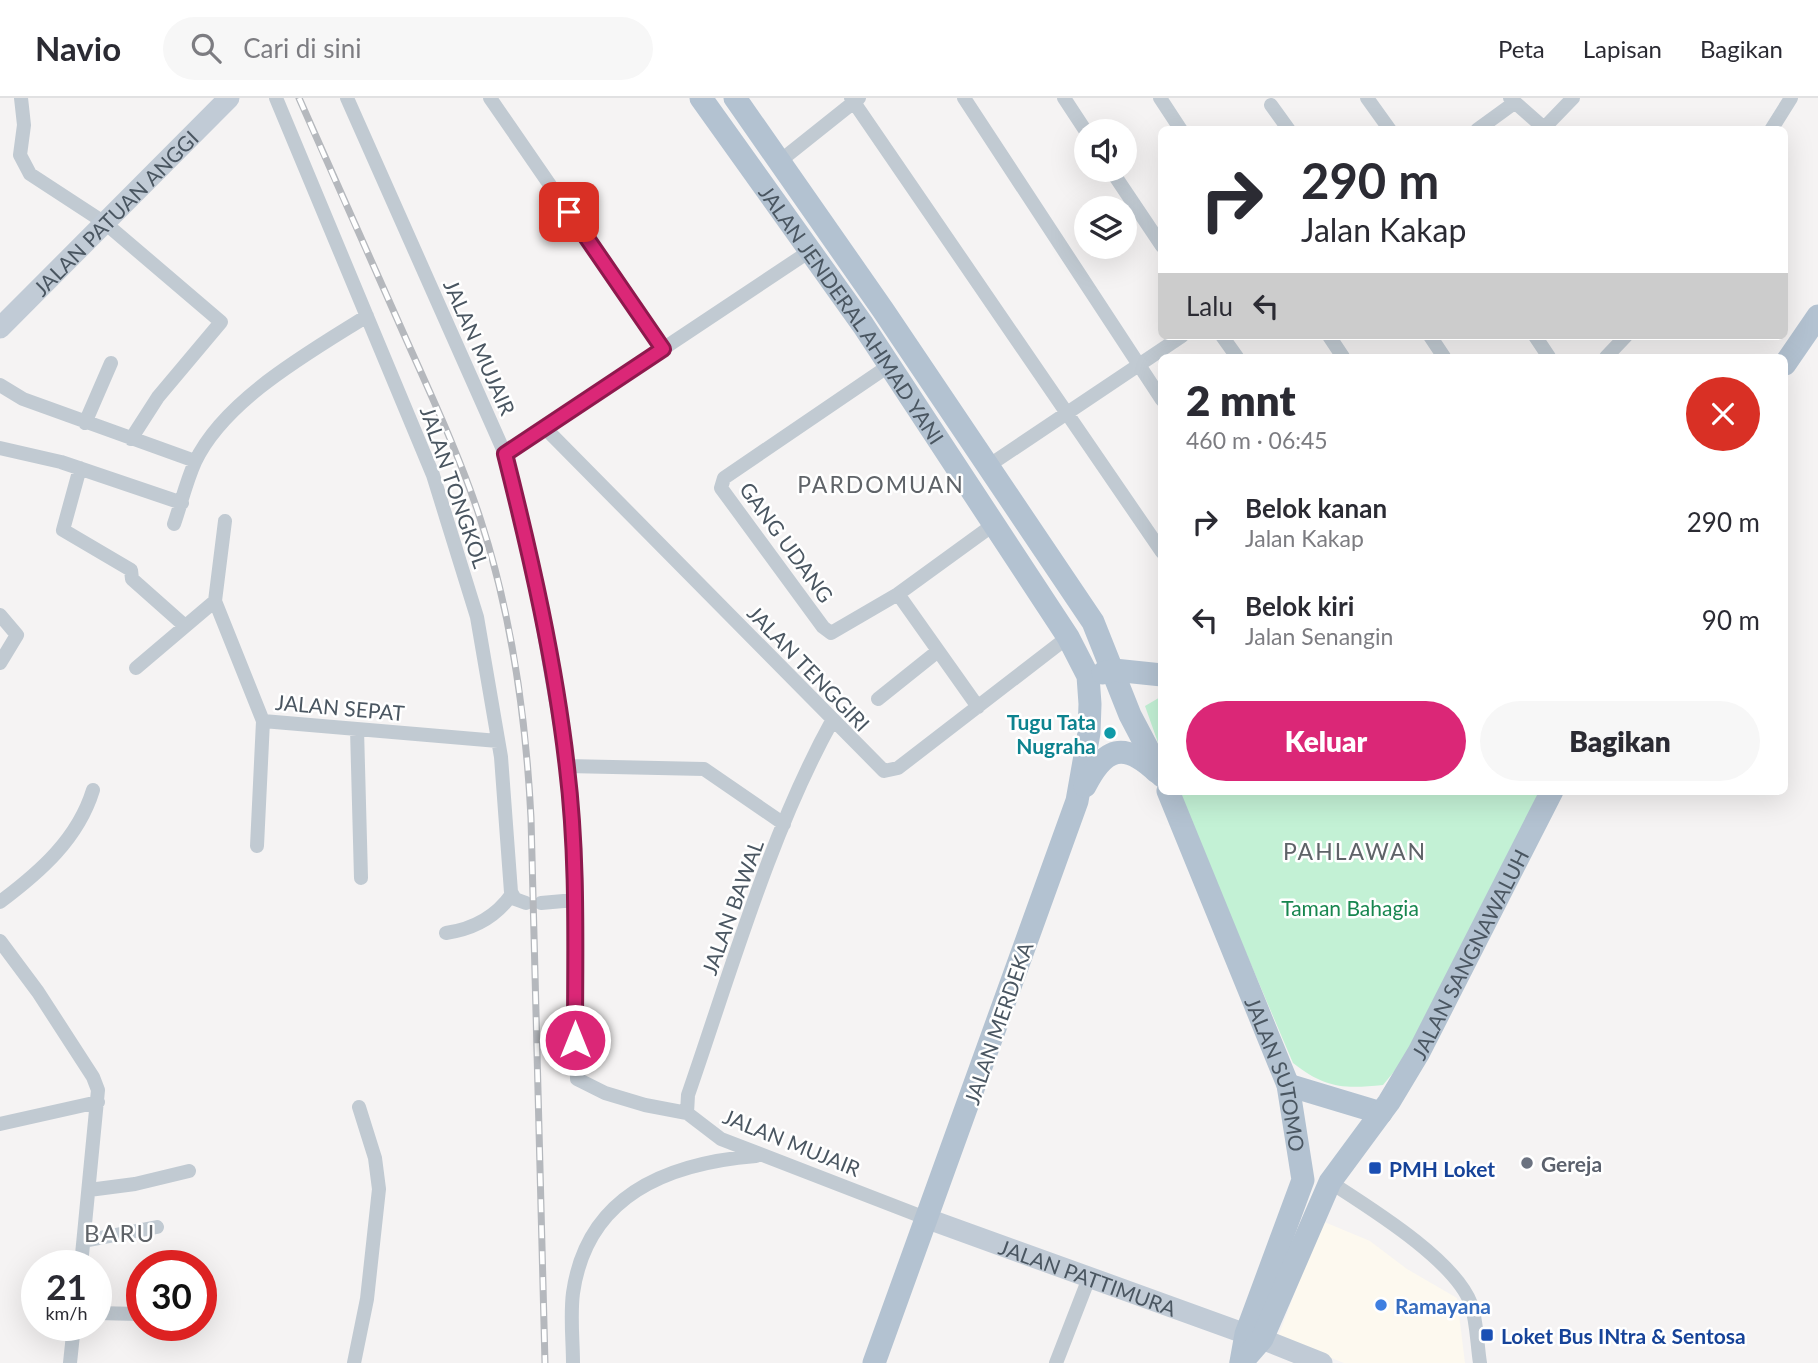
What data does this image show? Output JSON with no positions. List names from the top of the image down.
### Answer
{
  "streets": {
    "main road": [
      "JALAN JENDERAL AHMAD YANI",
      "JALAN SANGNAWALUH",
      "JALAN MERDEKA",
      "JALAN SUTOMO"
    ],
    "street": [
      "JALAN PATUAN ANGGI",
      "JALAN MUJAIR",
      "JALAN TONGKOL",
      "GANG UDANG",
      "JALAN TENGGIRI",
      "JALAN SEPAT",
      "JALAN BAWAL",
      "JALAN PATTIMURA"
    ]
  },
  "crossings": [
    ["JALAN JENDERAL AHMAD YANI", "GANG UDANG"],
    ["JALAN JENDERAL AHMAD YANI", "JALAN TENGGIRI"],
    ["JALAN JENDERAL AHMAD YANI", "JALAN MERDEKA"],
    ["JALAN MUJAIR", "JALAN BAWAL"],
    ["JALAN MUJAIR", "JALAN MERDEKA"],
    ["JALAN MUJAIR", "JALAN PATTIMURA"],
    ["JALAN TONGKOL", "JALAN SEPAT"],
    ["JALAN TENGGIRI", "JALAN BAWAL"],
    ["JALAN SANGNAWALUH", "JALAN SUTOMO"],
    ["JALAN MERDEKA", "JALAN PATTIMURA"],
    ["JALAN SUTOMO", "JALAN PATTIMURA"]
  ],
  "districts": ["PARDOMUAN", "PAHLAWAN", "BARU"],
  "parks": ["Taman Bahagia"],
  "places": {
    "other": ["Tugu Tata Nugraha", "Gereja", "Ramayana"],
    "transit": ["PMH Loket", "Loket Bus INtra & Sentosa"]
  },
  "page": {
    "header": "Navio",
    "search": "Cari di sini",
    "nav": ["Peta", "Lapisan", "Bagikan"],
    "turn": ["290 m", "Jalan Kakap"],
    "then": "Lalu",
    "heading": ["2 mnt", "460 m · 06:45"],
    "list": [
      {
        "name": "Belok kanan",
        "note": "Jalan Kakap",
        "value": "290 m"
      },
      {
        "name": "Belok kiri",
        "note": "Jalan Senangin",
        "value": "90 m"
      }
    ],
    "buttons": ["Keluar", "Bagikan"],
    "speed": "21 km/h",
    "limit": "30"
  }
}
